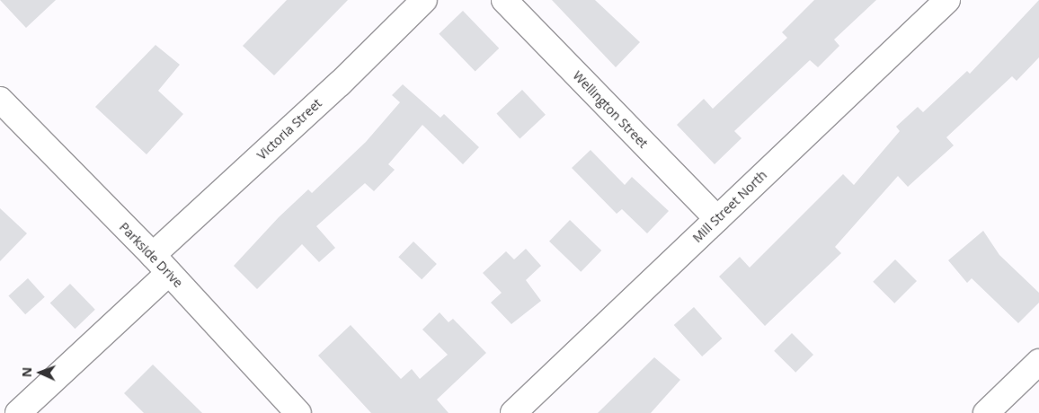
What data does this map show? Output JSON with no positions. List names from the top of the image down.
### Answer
{
  "streets": {
    "main road": [
      "Wellington Street",
      "Victoria Street",
      "Mill Street North",
      "Parkside Drive"
    ]
  },
  "crossings": [
    ["Wellington Street", "Mill Street North"],
    ["Victoria Street", "Parkside Drive"]
  ],
  "north": "left"
}
